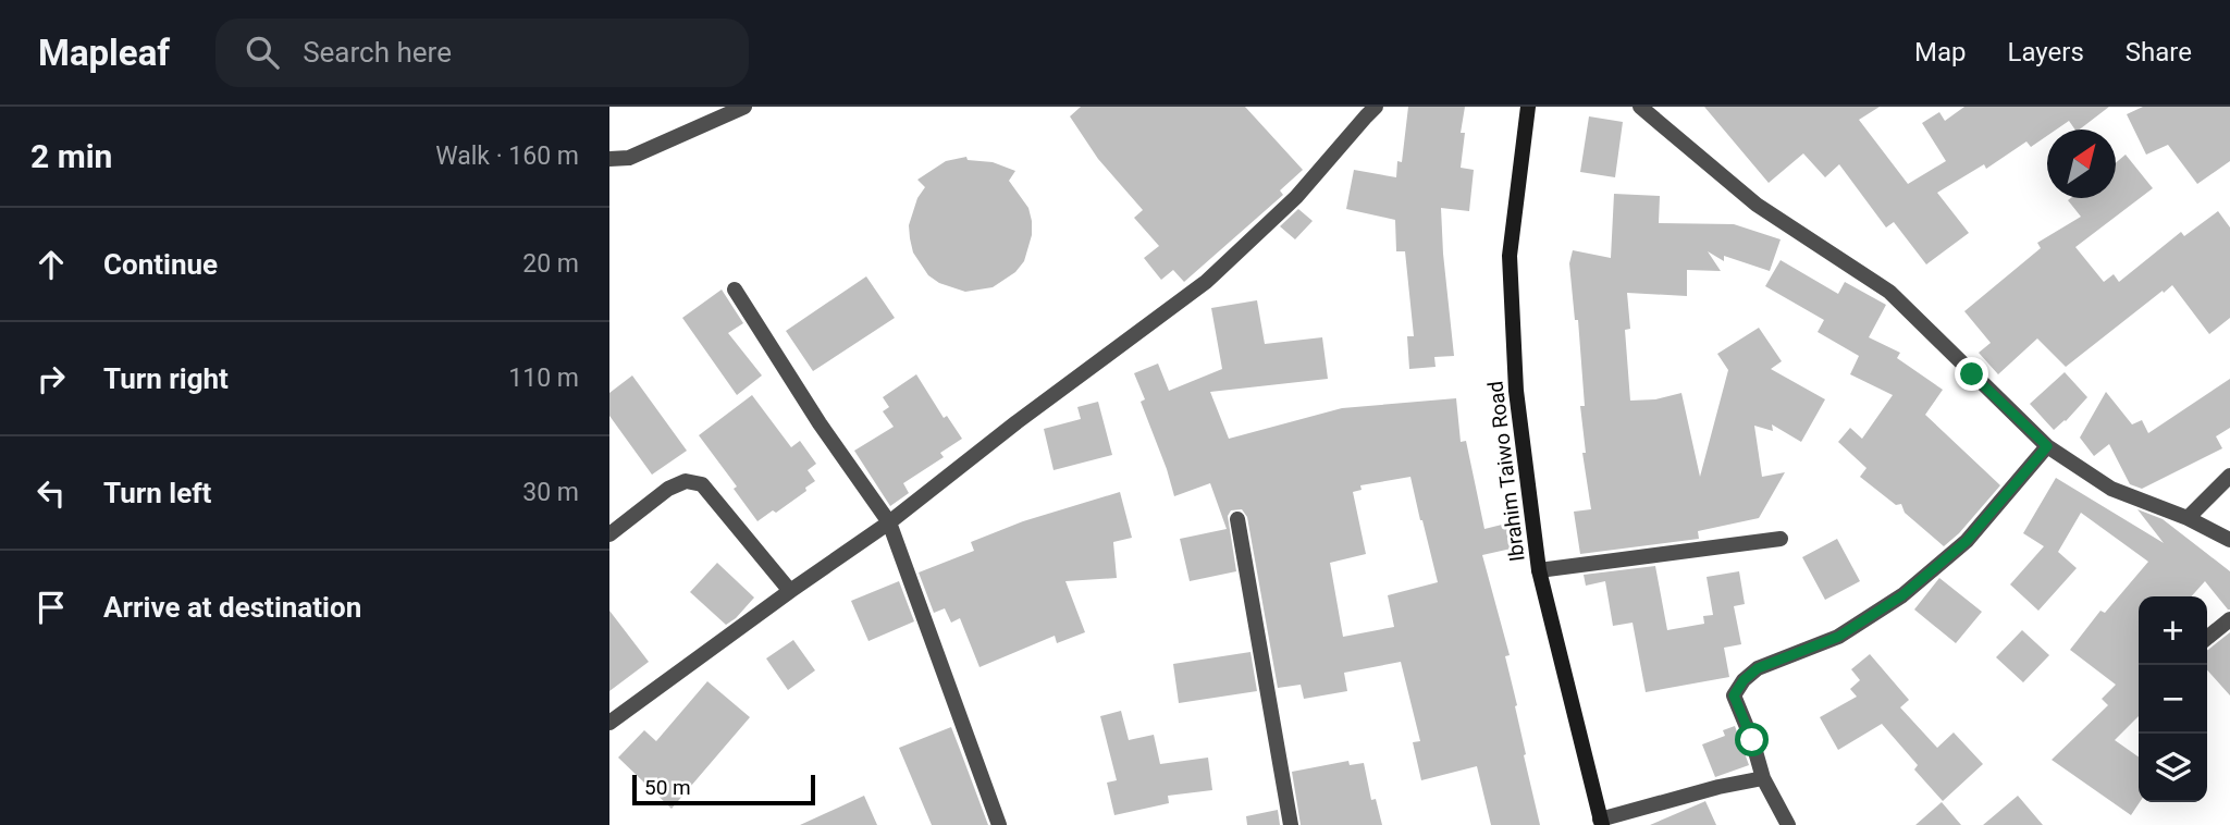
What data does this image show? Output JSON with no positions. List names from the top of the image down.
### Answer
{
  "streets": {
    "main road": ["Ibrahim Taiwo Road"]
  },
  "scale_bar": "50 m",
  "north": "top right",
  "page": {
    "header": "Mapleaf",
    "search": "Search here",
    "nav": ["Map", "Layers", "Share"],
    "heading": ["2 min", "Walk · 160 m"],
    "list": [
      ["Continue", "20 m"],
      ["Turn right", "110 m"],
      ["Turn left", "30 m"],
      "Arrive at destination"
    ],
    "map_buttons": ["+", "−"],
    "scale": "50 m"
  }
}
